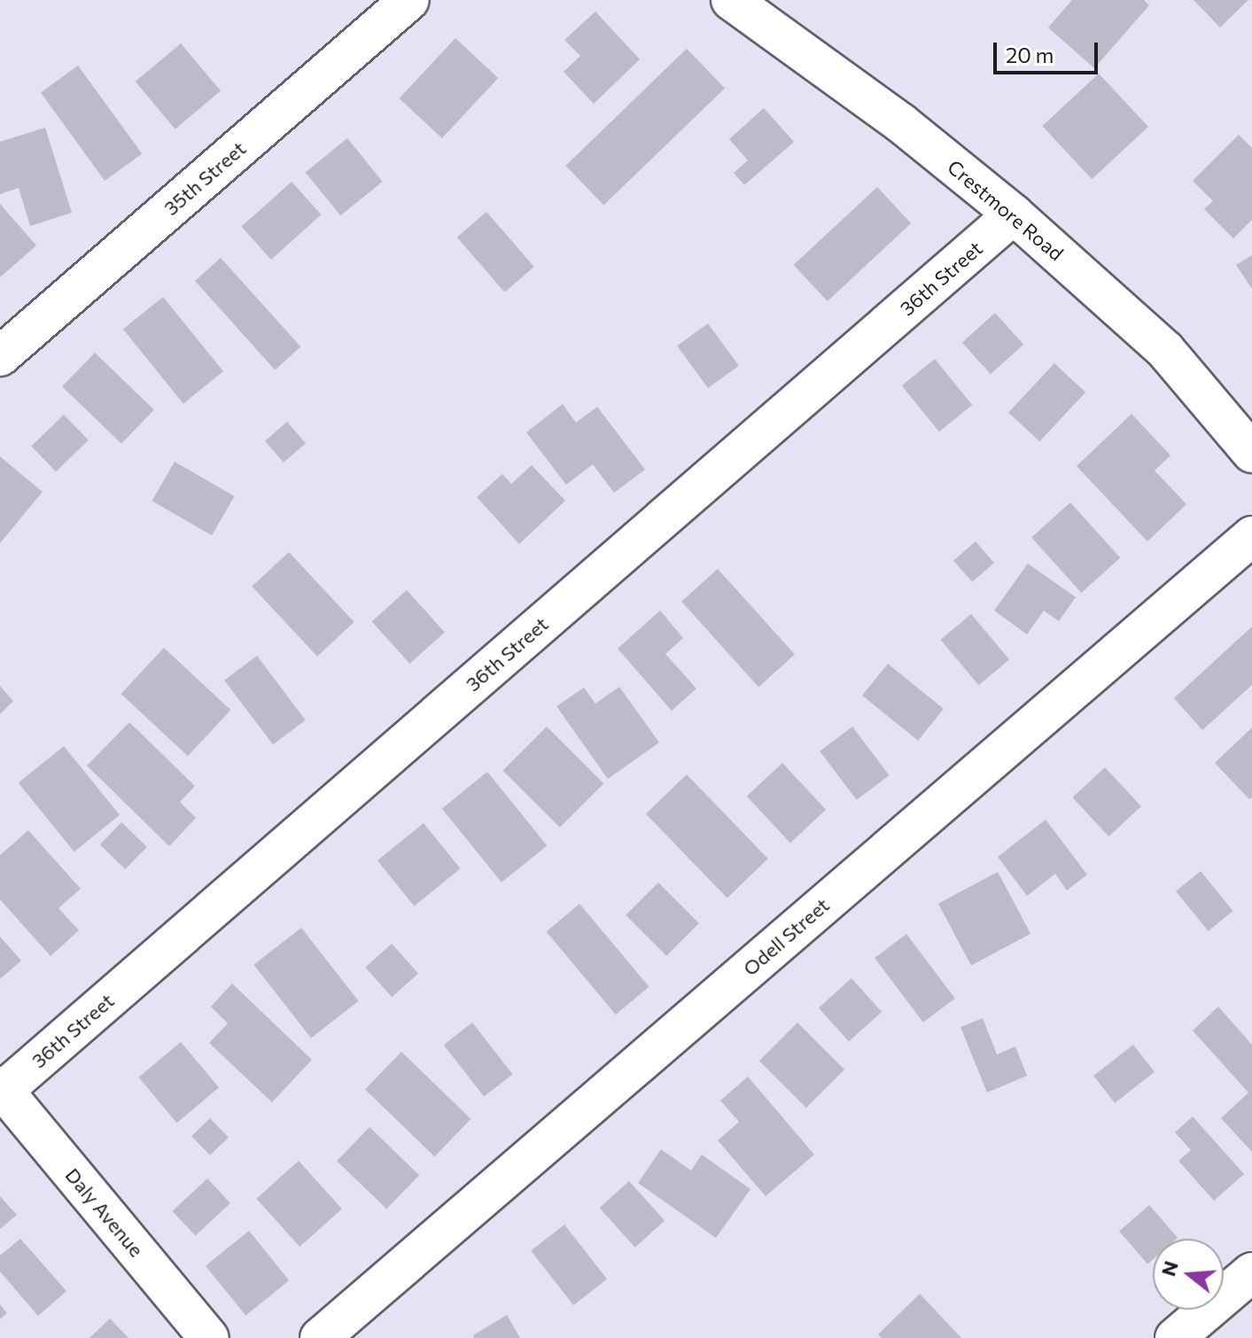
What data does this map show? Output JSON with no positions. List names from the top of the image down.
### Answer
{
  "streets": {
    "street": [
      "35th Street",
      "Crestmore Road",
      "36th Street",
      "Odell Street",
      "Daly Avenue"
    ]
  },
  "crossings": [
    ["Crestmore Road", "36th Street"],
    ["36th Street", "Daly Avenue"]
  ],
  "scale_bar": "20 m",
  "north": "left"
}
